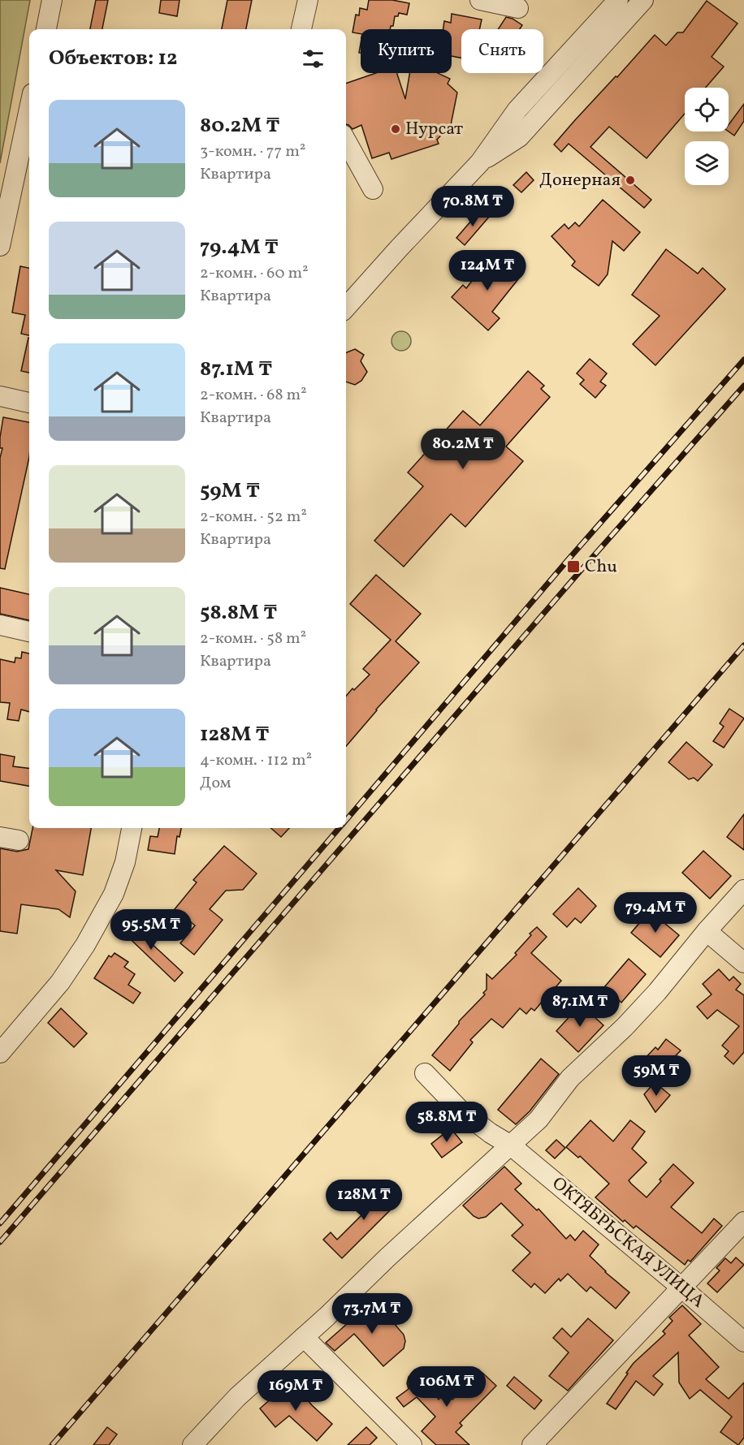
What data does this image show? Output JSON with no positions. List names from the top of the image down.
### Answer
{
  "streets": {
    "street": ["ОКТЯБРЬСКАЯ УЛИЦА"]
  },
  "places": {
    "other": ["Нурсат", "Донерная"],
    "transit": ["Chu"]
  },
  "page": {
    "chip": ["Купить", "Снять"],
    "heading": "Объектов: 12",
    "list": [
      {
        "name": "80.2M ₸",
        "note": "3-комн. · 77 m² · Квартира"
      },
      {
        "name": "79.4M ₸",
        "note": "2-комн. · 60 m² · Квартира"
      },
      {
        "name": "87.1M ₸",
        "note": "2-комн. · 68 m² · Квартира"
      },
      {
        "name": "59M ₸",
        "note": "2-комн. · 52 m² · Квартира"
      },
      {
        "name": "58.8M ₸",
        "note": "2-комн. · 58 m² · Квартира"
      },
      {
        "name": "128M ₸",
        "note": "4-комн. · 112 m² · Дом"
      }
    ],
    "price": [
      "70.8M ₸",
      "124M ₸",
      "80.2M ₸",
      "79.4M ₸",
      "95.5M ₸",
      "87.1M ₸",
      "59M ₸",
      "58.8M ₸",
      "128M ₸",
      "73.7M ₸",
      "106M ₸",
      "169M ₸"
    ]
  }
}
